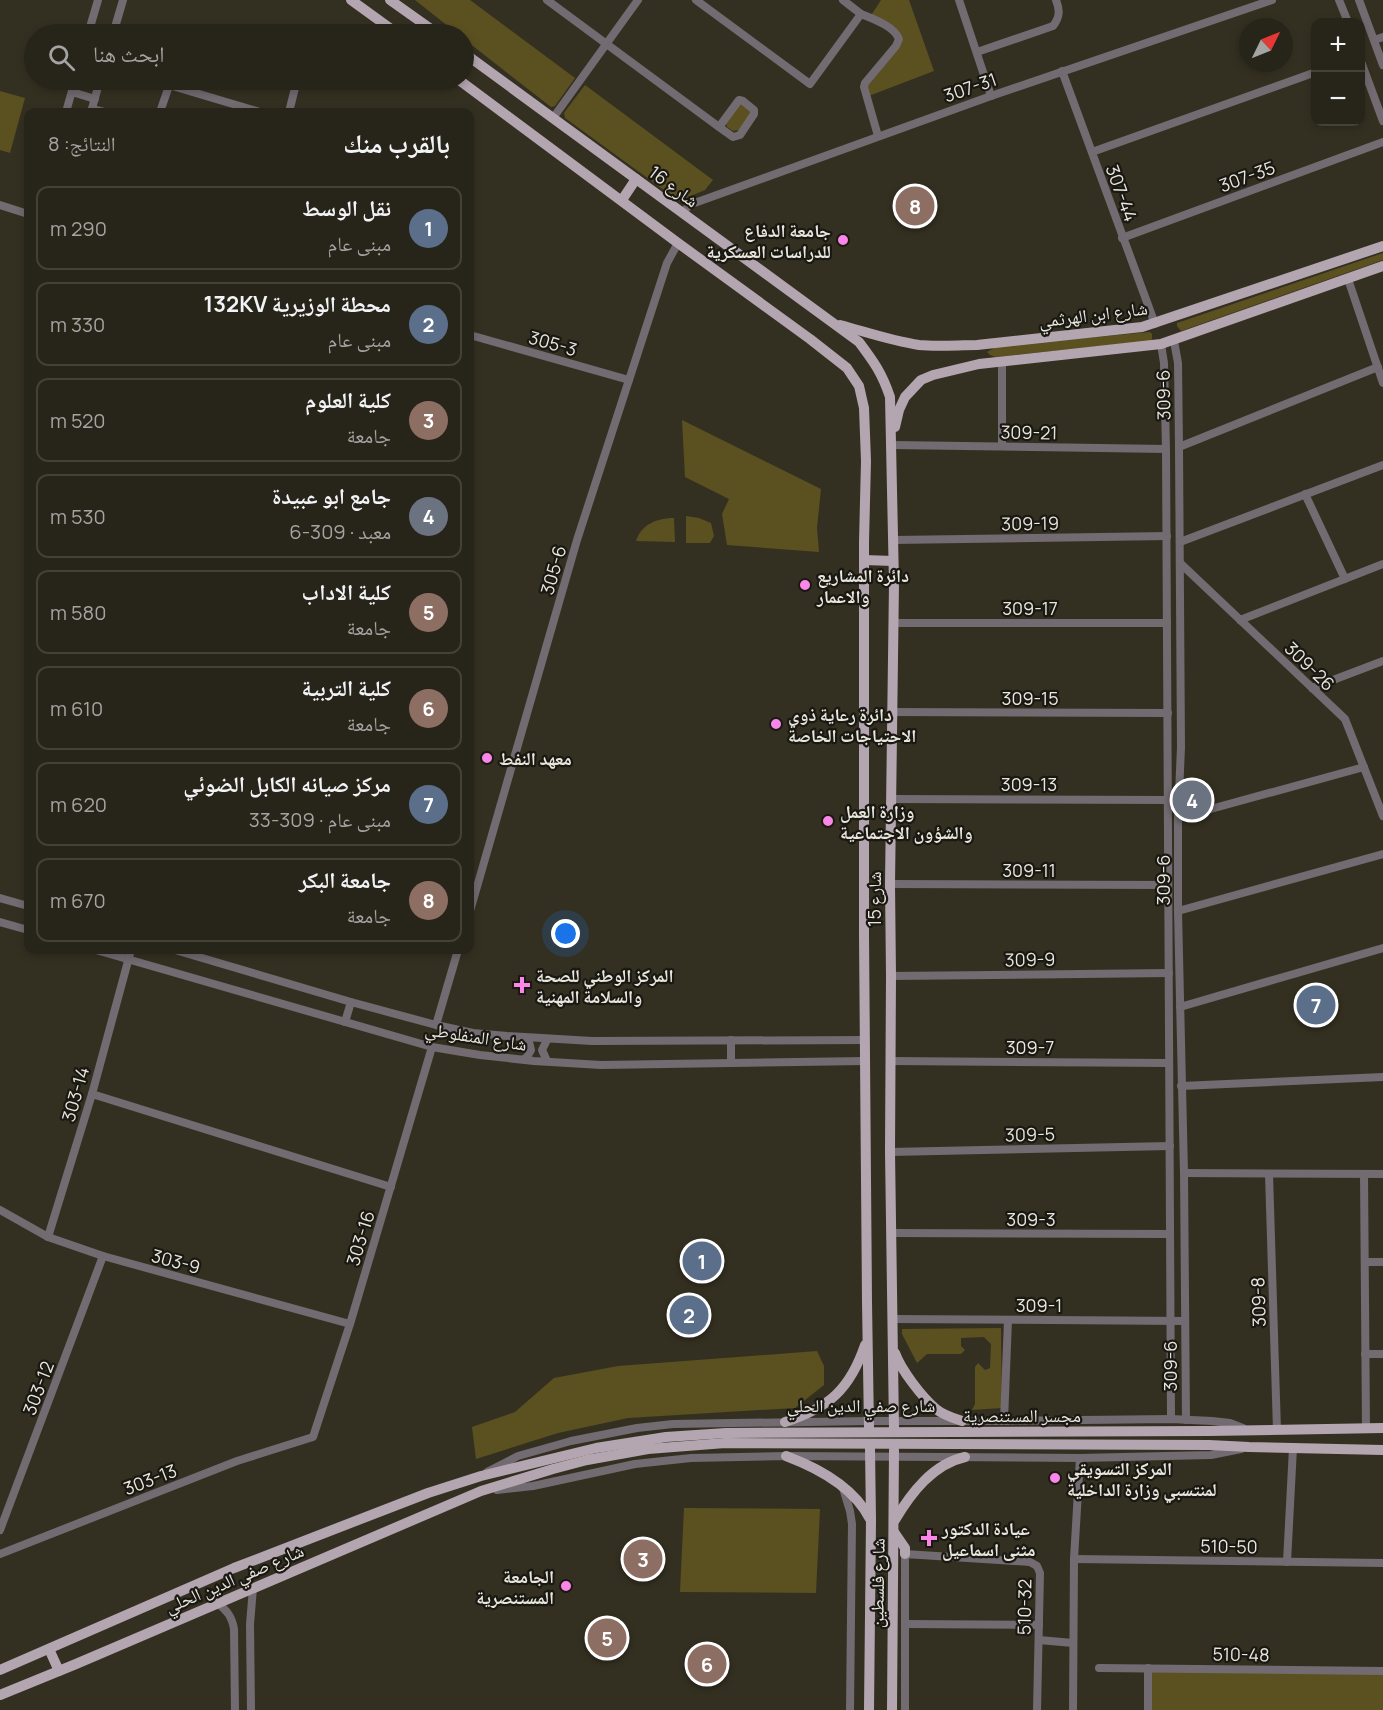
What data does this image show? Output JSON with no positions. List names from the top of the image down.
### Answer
{
  "streets": {
    "main road": [
      "شارع 16",
      "شارع ابن الهرثمي",
      "شارع 15",
      "شارع صفي الدين الحلي",
      "مجسر المستنصرية",
      "شارع فلسطين"
    ],
    "street": [
      "307-31",
      "307-35",
      "307-44",
      "305-3",
      "309-6",
      "309-21",
      "309-19",
      "305-6",
      "309-17",
      "309-26",
      "309-15",
      "309-13",
      "309-11",
      "309-9",
      "شارع المنفلوطي",
      "309-7",
      "303-14",
      "309-5",
      "309-3",
      "303-16",
      "303-9",
      "309-8",
      "309-1",
      "303-12",
      "303-13",
      "510-50",
      "510-32",
      "510-48"
    ]
  },
  "crossings": [
    ["307-31", "شارع 16"],
    ["307-31", "307-44"],
    ["307-35", "307-44"],
    ["شارع 16", "شارع ابن الهرثمي"],
    ["شارع 16", "شارع 15"],
    ["307-44", "شارع ابن الهرثمي"],
    ["شارع ابن الهرثمي", "309-6"],
    ["شارع ابن الهرثمي", "309-21"],
    ["شارع ابن الهرثمي", "شارع 15"],
    ["305-3", "305-6"],
    ["309-6", "309-21"],
    ["309-6", "309-19"],
    ["309-6", "309-17"],
    ["309-6", "309-26"],
    ["309-6", "309-15"],
    ["309-6", "309-13"],
    ["309-6", "309-11"],
    ["309-6", "309-9"],
    ["309-6", "309-7"],
    ["309-6", "309-5"],
    ["309-6", "309-3"],
    ["309-6", "309-1"],
    ["309-6", "شارع صفي الدين الحلي"],
    ["309-21", "شارع 15"],
    ["309-19", "شارع 15"],
    ["305-6", "شارع 15"],
    ["309-17", "شارع 15"],
    ["309-15", "شارع 15"],
    ["309-13", "شارع 15"],
    ["309-11", "شارع 15"],
    ["شارع 15", "309-9"],
    ["شارع 15", "شارع المنفلوطي"],
    ["شارع 15", "309-7"],
    ["شارع 15", "309-5"],
    ["شارع 15", "309-3"],
    ["شارع 15", "309-1"],
    ["شارع 15", "شارع صفي الدين الحلي"],
    ["شارع المنفلوطي", "303-14"],
    ["شارع المنفلوطي", "303-16"],
    ["303-14", "303-9"],
    ["303-16", "303-9"],
    ["303-16", "303-13"],
    ["303-9", "303-12"],
    ["309-8", "شارع صفي الدين الحلي"],
    ["شارع صفي الدين الحلي", "مجسر المستنصرية"],
    ["شارع صفي الدين الحلي", "شارع فلسطين"]
  ],
  "places": {
    "other": [
      "جامعة الدفاع للدراسات العسكرية",
      "دائرة المشاريع والاعمار",
      "دائرة رعاية ذوي الاحتياجات الخاصة",
      "معهد النفط",
      "وزارة العمل والشؤون الاجتماعية",
      "المركز التسويقي لمنتسبي وزارة الداخلية",
      "الجامعة المستنصرية"
    ],
    "health": ["المركز الوطني للصحة والسلامة المهنية", "عيادة الدكتور مثنى اسماعيل"]
  },
  "north": "top right",
  "page": {
    "map_buttons": ["+", "−"],
    "search": "ابحث هنا",
    "heading": ["بالقرب منك", "النتائج: 8"],
    "pins": [
      "8",
      "4",
      "7",
      "1",
      "2",
      "3",
      "5",
      "6"
    ],
    "list": [
      {
        "mark": "1",
        "name": "نقل الوسط",
        "note": "مبنى عام",
        "value": "290 m"
      },
      {
        "mark": "2",
        "name": "محطة الوزيرية 132KV",
        "note": "مبنى عام",
        "value": "330 m"
      },
      {
        "mark": "3",
        "name": "كلية العلوم",
        "note": "جامعة",
        "value": "520 m"
      },
      {
        "mark": "4",
        "name": "جامع ابو عبيدة",
        "note": "معبد · 309-6",
        "value": "530 m"
      },
      {
        "mark": "5",
        "name": "كلية الاداب",
        "note": "جامعة",
        "value": "580 m"
      },
      {
        "mark": "6",
        "name": "كلية التربية",
        "note": "جامعة",
        "value": "610 m"
      },
      {
        "mark": "7",
        "name": "مركز صيانه الكابل الضوئي",
        "note": "مبنى عام · 309-33",
        "value": "620 m"
      },
      {
        "mark": "8",
        "name": "جامعة البكر",
        "note": "جامعة",
        "value": "670 m"
      }
    ]
  }
}
